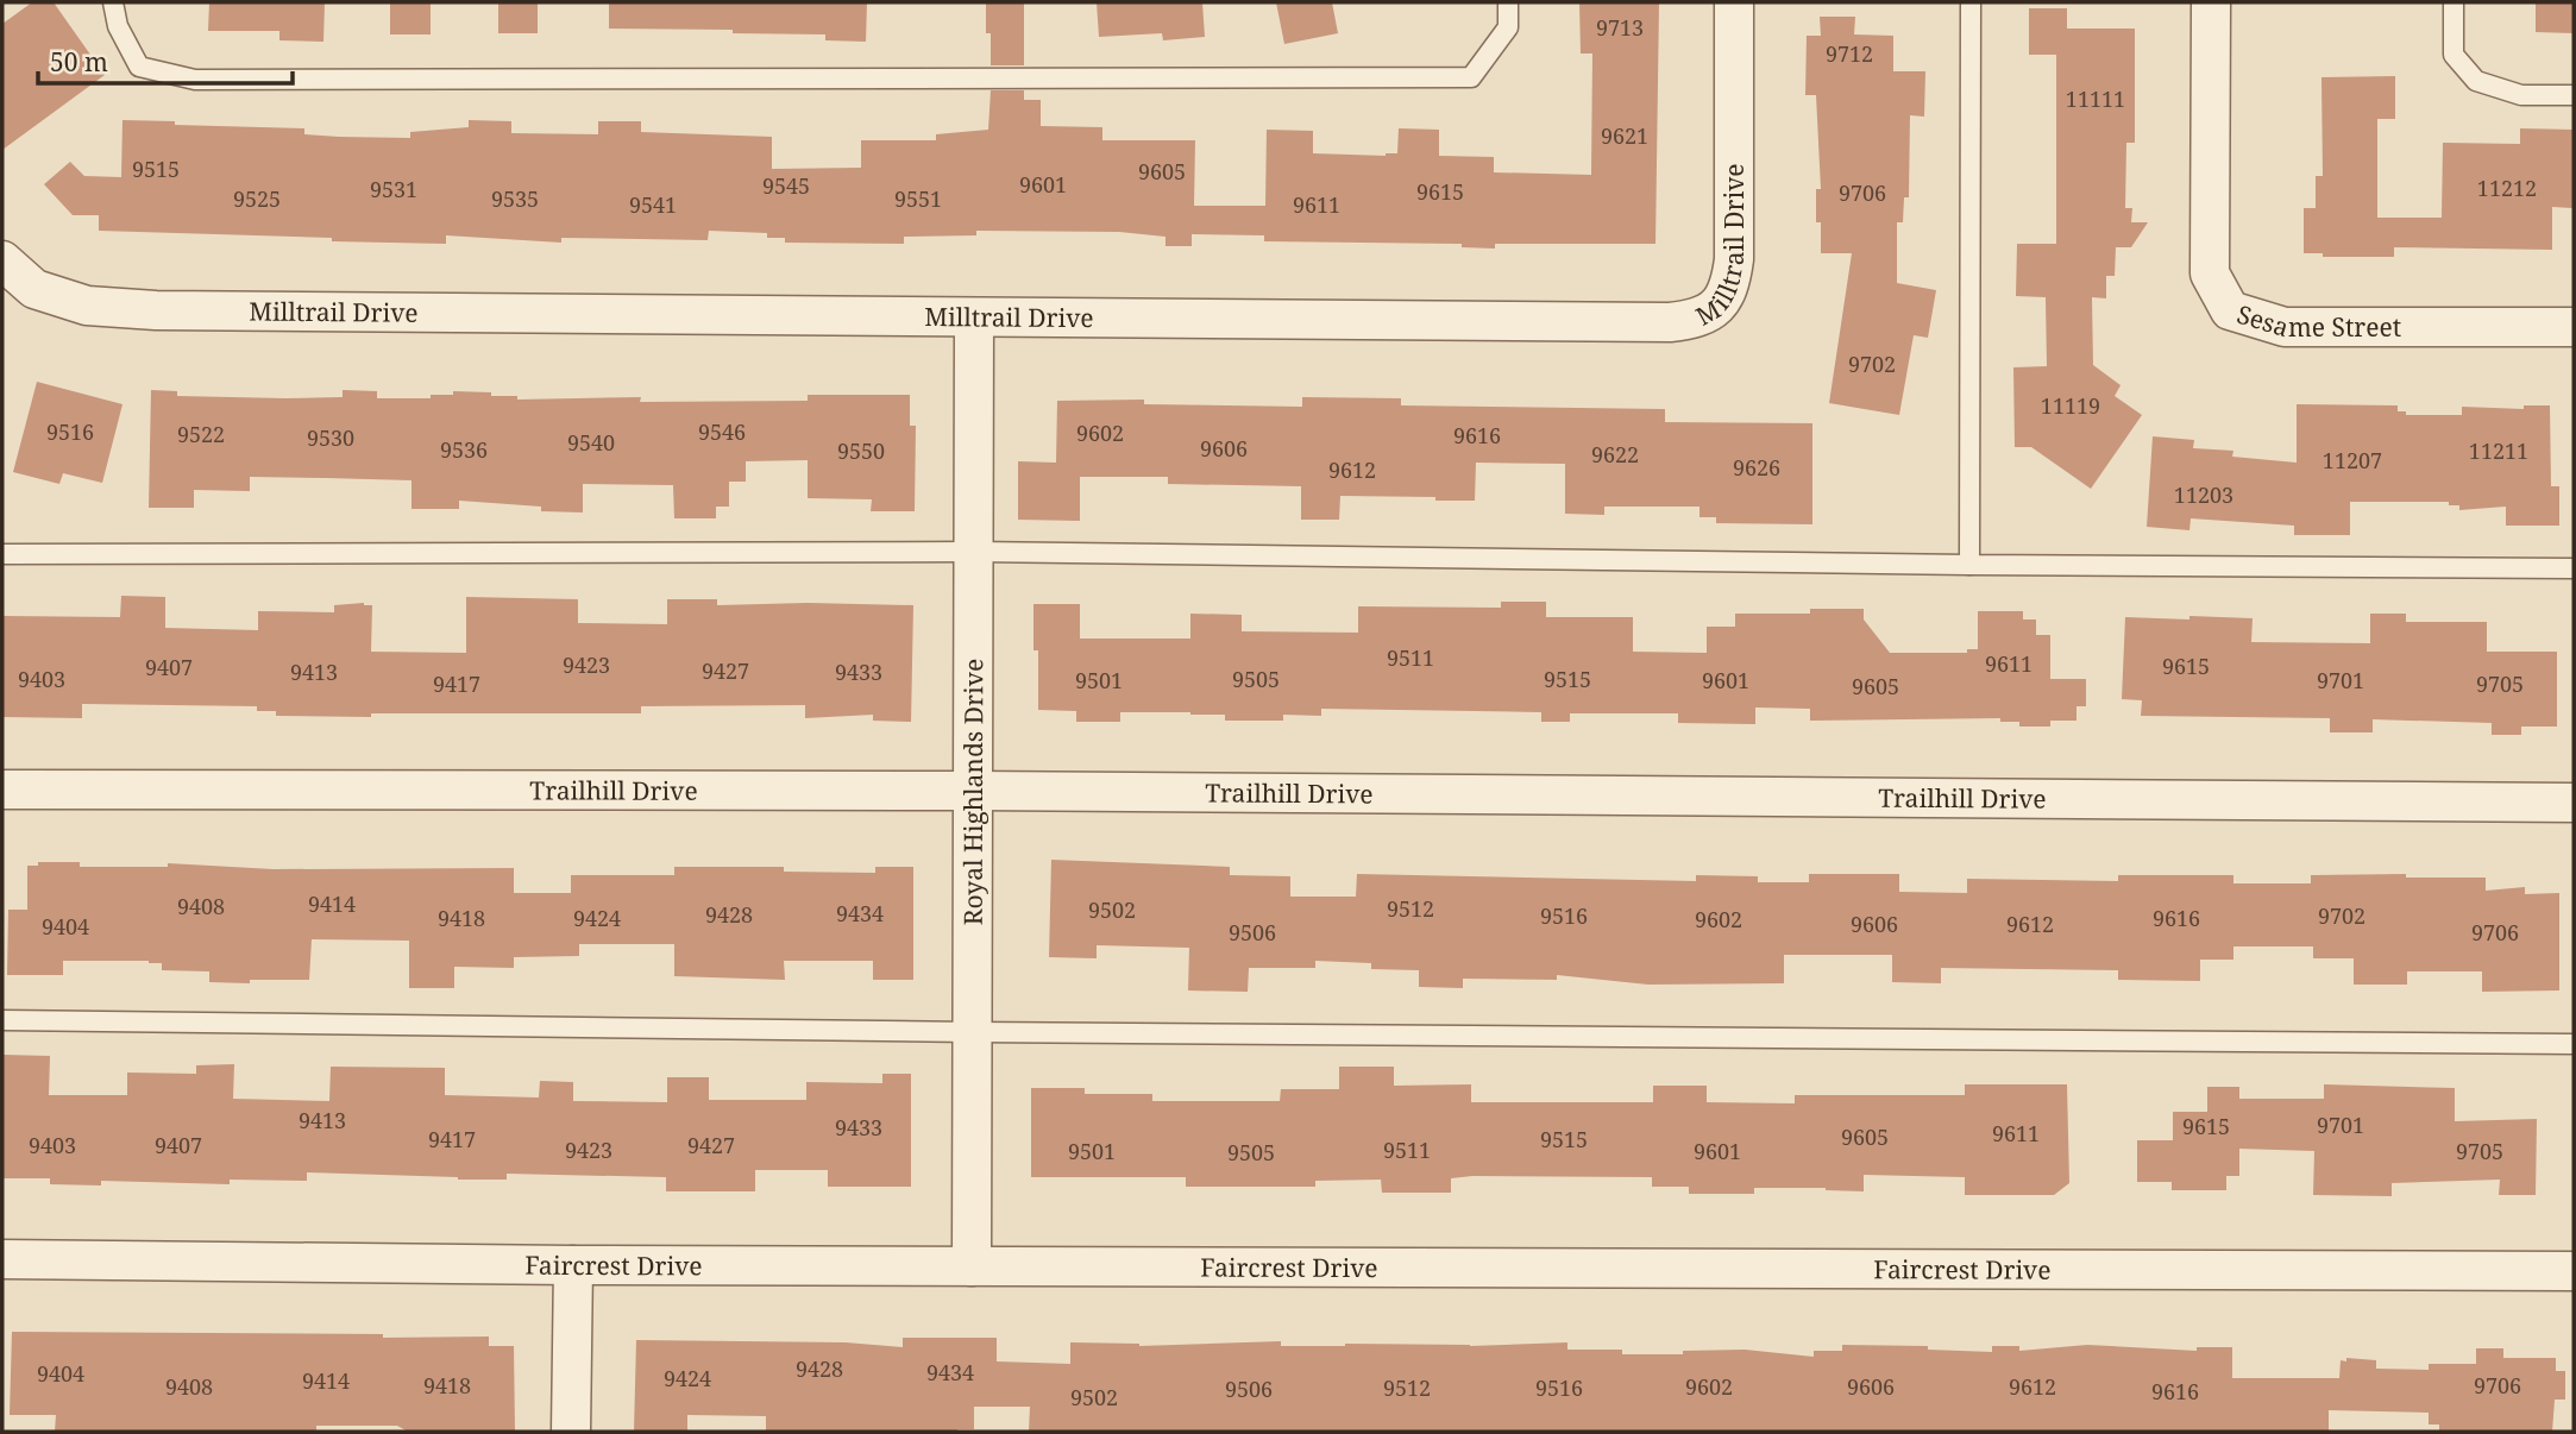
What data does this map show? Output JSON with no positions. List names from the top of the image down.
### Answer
{
  "streets": {
    "street": [
      "Milltrail Drive",
      "Sesame Street",
      "Trailhill Drive",
      "Royal Highlands Drive",
      "Faircrest Drive"
    ]
  },
  "crossings": [
    ["Milltrail Drive", "Royal Highlands Drive"],
    ["Trailhill Drive", "Royal Highlands Drive"],
    ["Royal Highlands Drive", "Faircrest Drive"]
  ],
  "house_numbers": [
    "9713",
    "9712",
    "11111",
    "9621",
    "9515",
    "9605",
    "9601",
    "9545",
    "11212",
    "9531",
    "9615",
    "9706",
    "9525",
    "9535",
    "9551",
    "9541",
    "9611",
    "9702",
    "11119",
    "9516",
    "9546",
    "9602",
    "9522",
    "9616",
    "9530",
    "9540",
    "9606",
    "9536",
    "9550",
    "11211",
    "9622",
    "11207",
    "9626",
    "9612",
    "11203",
    "9511",
    "9611",
    "9423",
    "9615",
    "9407",
    "9427",
    "9413",
    "9433",
    "9403",
    "9505",
    "9515",
    "9501",
    "9601",
    "9701",
    "9417",
    "9705",
    "9605",
    "9414",
    "9408",
    "9512",
    "9502",
    "9434",
    "9428",
    "9516",
    "9702",
    "9418",
    "9424",
    "9616",
    "9602",
    "9606",
    "9612",
    "9404",
    "9506",
    "9706",
    "9413",
    "9701",
    "9615",
    "9433",
    "9611",
    "9605",
    "9417",
    "9515",
    "9403",
    "9407",
    "9427",
    "9423",
    "9511",
    "9501",
    "9601",
    "9705",
    "9505",
    "9428",
    "9434",
    "9404",
    "9424",
    "9414",
    "9418",
    "9706",
    "9408",
    "9602",
    "9606",
    "9612",
    "9512",
    "9516",
    "9506",
    "9616",
    "9502"
  ],
  "scale_bar": "50 m"
}
